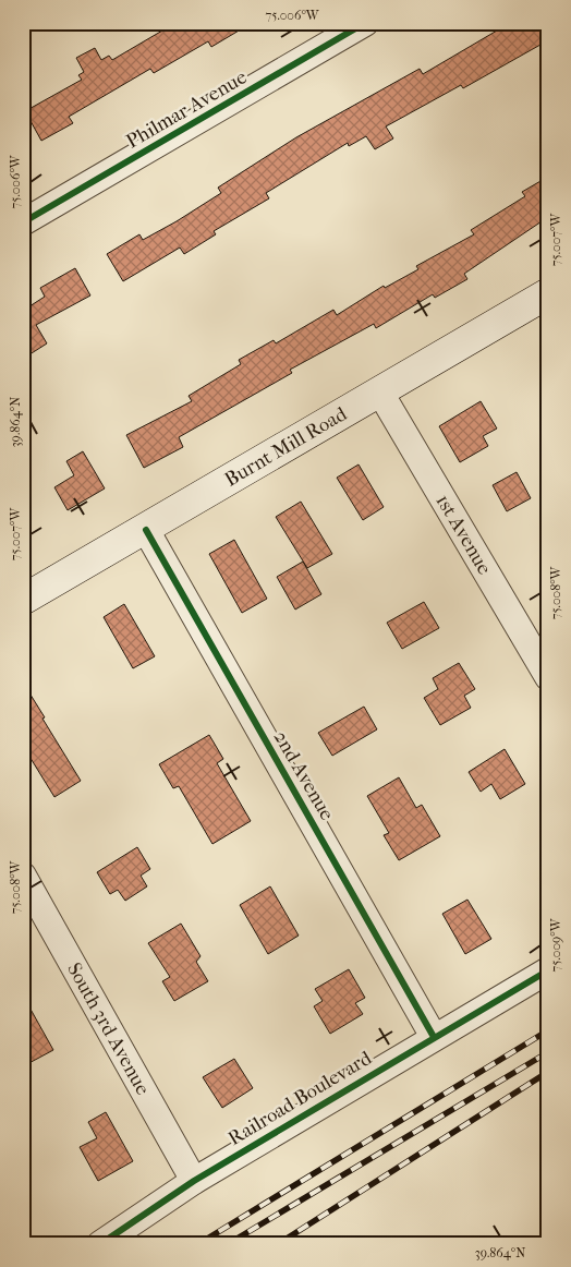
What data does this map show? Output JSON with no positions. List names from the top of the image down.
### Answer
{
  "streets": {
    "main road": ["Burnt Mill Road"],
    "street": [
      "Philmar Avenue",
      "1st Avenue",
      "2nd Avenue",
      "South 3rd Avenue",
      "Railroad Boulevard"
    ]
  },
  "crossings": [
    ["Burnt Mill Road", "1st Avenue"],
    ["Burnt Mill Road", "2nd Avenue"],
    ["2nd Avenue", "Railroad Boulevard"],
    ["South 3rd Avenue", "Railroad Boulevard"]
  ],
  "coordinates": [
    "75.006°W",
    "75.007°W",
    "39.864°N",
    "75.008°W",
    "75.009°W"
  ]
}
